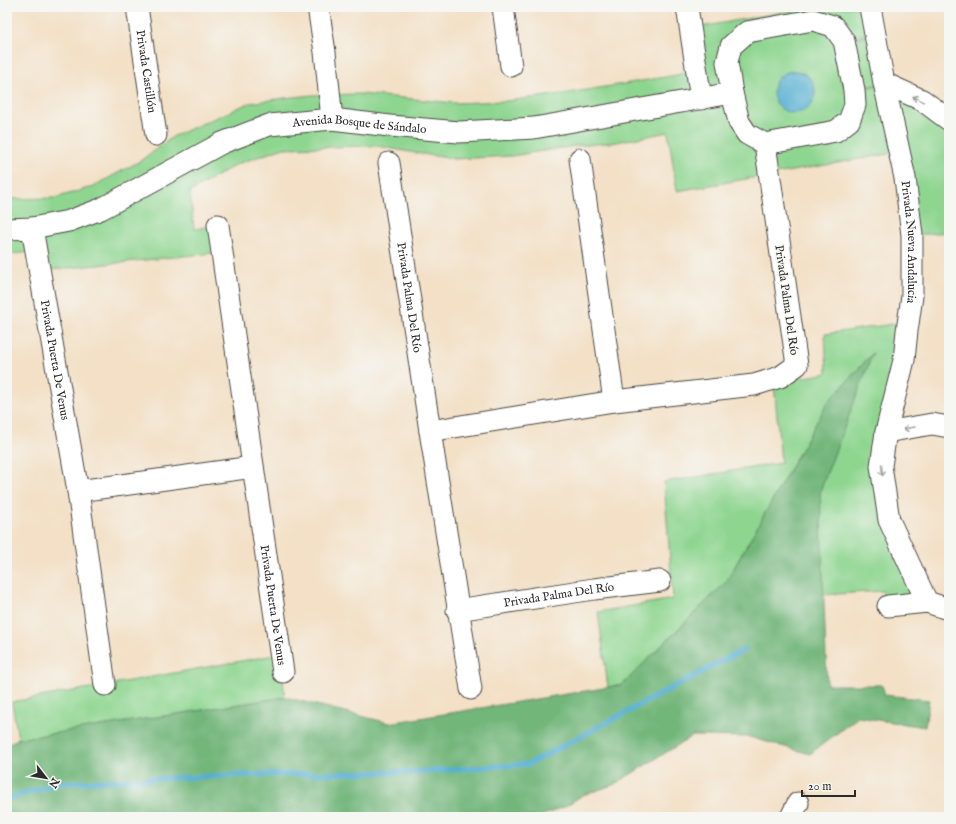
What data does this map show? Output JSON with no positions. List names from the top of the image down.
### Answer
{
  "streets": {
    "street": [
      "Privada Castillón",
      "Avenida Bosque de Sándalo",
      "Privada Nueva Andalucia",
      "Privada Palma Del Río",
      "Privada Puerta De Venus"
    ]
  },
  "crossings": [
    ["Avenida Bosque de Sándalo", "Privada Palma Del Río"],
    ["Avenida Bosque de Sándalo", "Privada Puerta De Venus"]
  ],
  "scale_bar": "20 m",
  "north": "bottom right"
}
